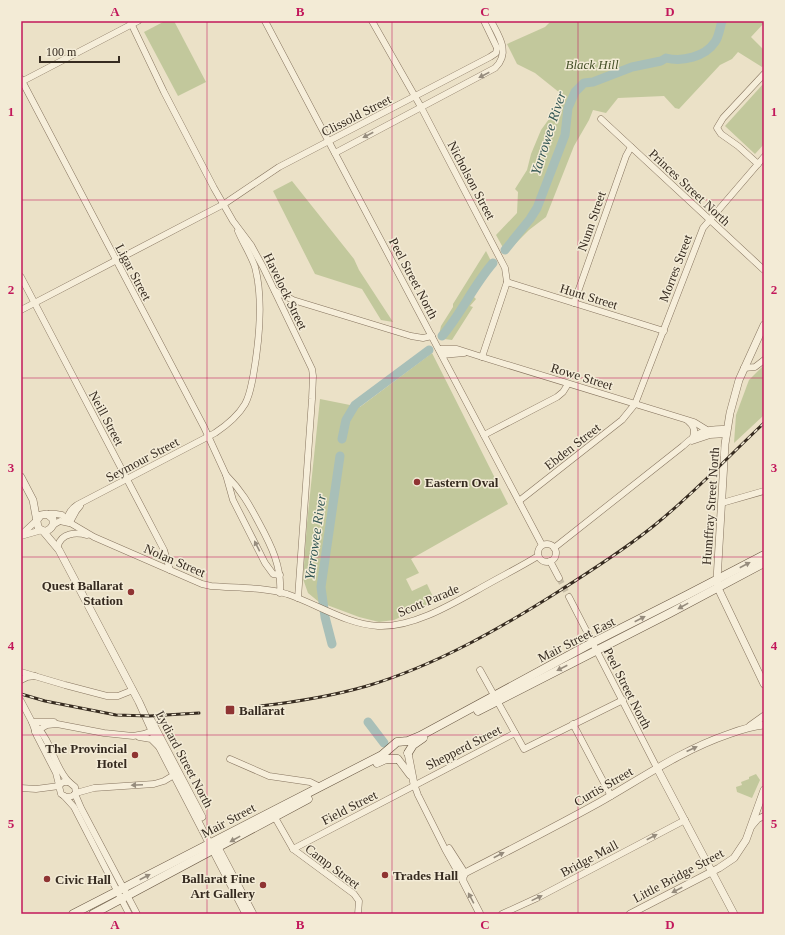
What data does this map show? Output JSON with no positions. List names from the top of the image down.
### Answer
{
  "streets": {
    "main road": ["Mair Street East", "Mair Street"],
    "street": [
      "Clissold Street",
      "Nicholson Street",
      "Princes Street North",
      "Nunn Street",
      "Morres Street",
      "Ligar Street",
      "Peel Street North",
      "Havelock Street",
      "Hunt Street",
      "Rowe Street",
      "Neill Street",
      "Ebden Street",
      "Seymour Street",
      "Humffray Street North",
      "Nolan Street",
      "Scott Parade",
      "Shepperd Street",
      "Lydiard Street North",
      "Curtis Street",
      "Field Street",
      "Bridge Mall",
      "Camp Street",
      "Little Bridge Street"
    ]
  },
  "crossings": [
    ["Clissold Street", "Nicholson Street"],
    ["Clissold Street", "Ligar Street"],
    ["Clissold Street", "Peel Street North"],
    ["Clissold Street", "Havelock Street"],
    ["Clissold Street", "Neill Street"],
    ["Nicholson Street", "Hunt Street"],
    ["Princes Street North", "Nunn Street"],
    ["Princes Street North", "Morres Street"],
    ["Nunn Street", "Hunt Street"],
    ["Morres Street", "Hunt Street"],
    ["Morres Street", "Rowe Street"],
    ["Morres Street", "Ebden Street"],
    ["Ligar Street", "Seymour Street"],
    ["Ligar Street", "Nolan Street"],
    ["Peel Street North", "Rowe Street"],
    ["Peel Street North", "Ebden Street"],
    ["Peel Street North", "Scott Parade"],
    ["Peel Street North", "Mair Street East"],
    ["Peel Street North", "Shepperd Street"],
    ["Peel Street North", "Curtis Street"],
    ["Havelock Street", "Seymour Street"],
    ["Havelock Street", "Nolan Street"],
    ["Havelock Street", "Scott Parade"],
    ["Rowe Street", "Ebden Street"],
    ["Neill Street", "Seymour Street"],
    ["Neill Street", "Nolan Street"],
    ["Seymour Street", "Nolan Street"],
    ["Humffray Street North", "Mair Street East"],
    ["Nolan Street", "Scott Parade"],
    ["Nolan Street", "Lydiard Street North"],
    ["Mair Street East", "Mair Street"],
    ["Shepperd Street", "Field Street"],
    ["Lydiard Street North", "Mair Street"],
    ["Field Street", "Camp Street"],
    ["Mair Street", "Camp Street"]
  ],
  "one_way": ["Curtis Street", "Bridge Mall", "Little Bridge Street"],
  "water": ["Yarrowee River"],
  "parks": ["Black Hill"],
  "places": {
    "other": [
      "Eastern Oval",
      "Quest Ballarat Station",
      "The Provincial Hotel",
      "Trades Hall",
      "Civic Hall",
      "Ballarat Fine Art Gallery"
    ],
    "transit": ["Ballarat"]
  },
  "scale_bar": "100 m",
  "grid": {
    "columns": [
      "A",
      "B",
      "C",
      "D"
    ],
    "rows": [
      "1",
      "2",
      "3",
      "4",
      "5"
    ]
  }
}
